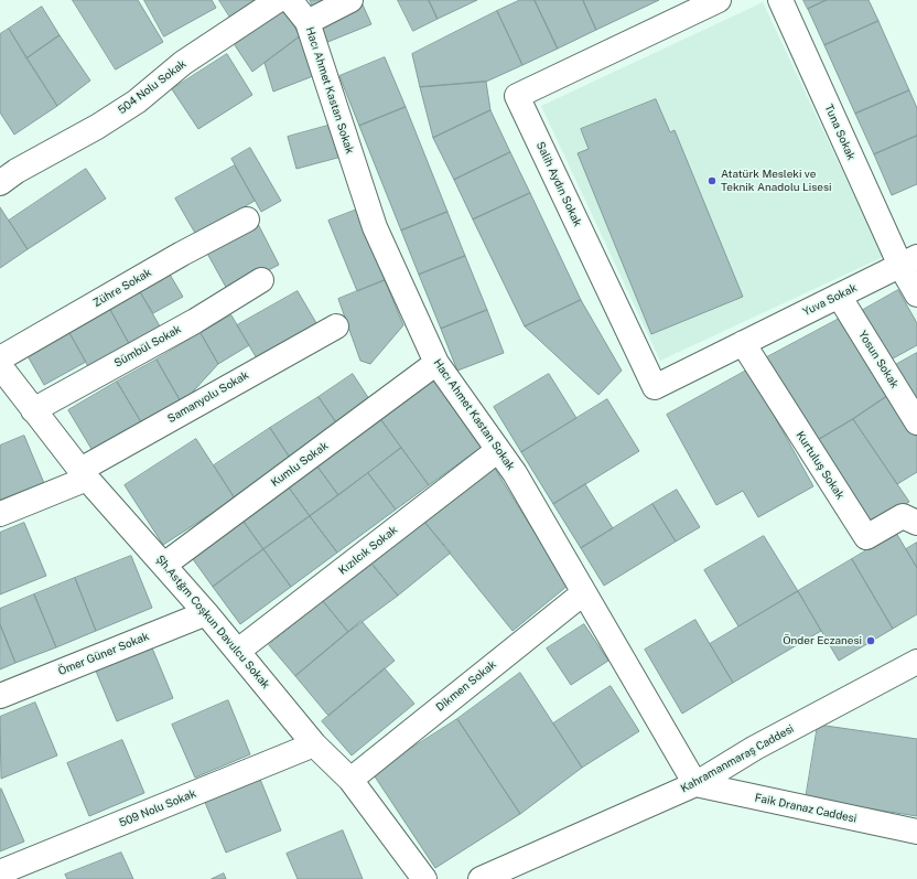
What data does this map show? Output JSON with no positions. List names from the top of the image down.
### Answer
{
  "streets": {
    "street": [
      "504 Nolu Sokak",
      "Hacı Ahmet Kastan Sokak",
      "Tuna Sokak",
      "Salih Aydın Sokak",
      "Zühre Sokak",
      "Yuva Sokak",
      "Sümbül Sokak",
      "Yosun Sokak",
      "Samanyolu Sokak",
      "Kumlu Sokak",
      "Kurtuluş Sokak",
      "Kızılcık Sokak",
      "Şh.Astğm Coşkun Davulcu Sokak",
      "Ömer Güner Sokak",
      "Dikmen Sokak",
      "Kahramanmaraş Caddesi",
      "509 Nolu Sokak",
      "Faik Dranaz Caddesi"
    ]
  },
  "crossings": [
    ["Hacı Ahmet Kastan Sokak", "Kumlu Sokak"],
    ["Hacı Ahmet Kastan Sokak", "Kızılcık Sokak"],
    ["Hacı Ahmet Kastan Sokak", "Dikmen Sokak"],
    ["Hacı Ahmet Kastan Sokak", "Kahramanmaraş Caddesi"],
    ["Hacı Ahmet Kastan Sokak", "Faik Dranaz Caddesi"],
    ["Tuna Sokak", "Yuva Sokak"],
    ["Salih Aydın Sokak", "Yuva Sokak"],
    ["Salih Aydın Sokak", "Kurtuluş Sokak"],
    ["Yuva Sokak", "Yosun Sokak"],
    ["Yuva Sokak", "Kurtuluş Sokak"],
    ["Sümbül Sokak", "Şh.Astğm Coşkun Davulcu Sokak"],
    ["Samanyolu Sokak", "Şh.Astğm Coşkun Davulcu Sokak"],
    ["Kumlu Sokak", "Şh.Astğm Coşkun Davulcu Sokak"],
    ["Kızılcık Sokak", "Şh.Astğm Coşkun Davulcu Sokak"],
    ["Şh.Astğm Coşkun Davulcu Sokak", "Ömer Güner Sokak"],
    ["Şh.Astğm Coşkun Davulcu Sokak", "Dikmen Sokak"],
    ["Şh.Astğm Coşkun Davulcu Sokak", "509 Nolu Sokak"],
    ["Kahramanmaraş Caddesi", "Faik Dranaz Caddesi"]
  ],
  "places": ["Atatürk Mesleki ve Teknik Anadolu Lisesi", "Önder Eczanesi"]
}
